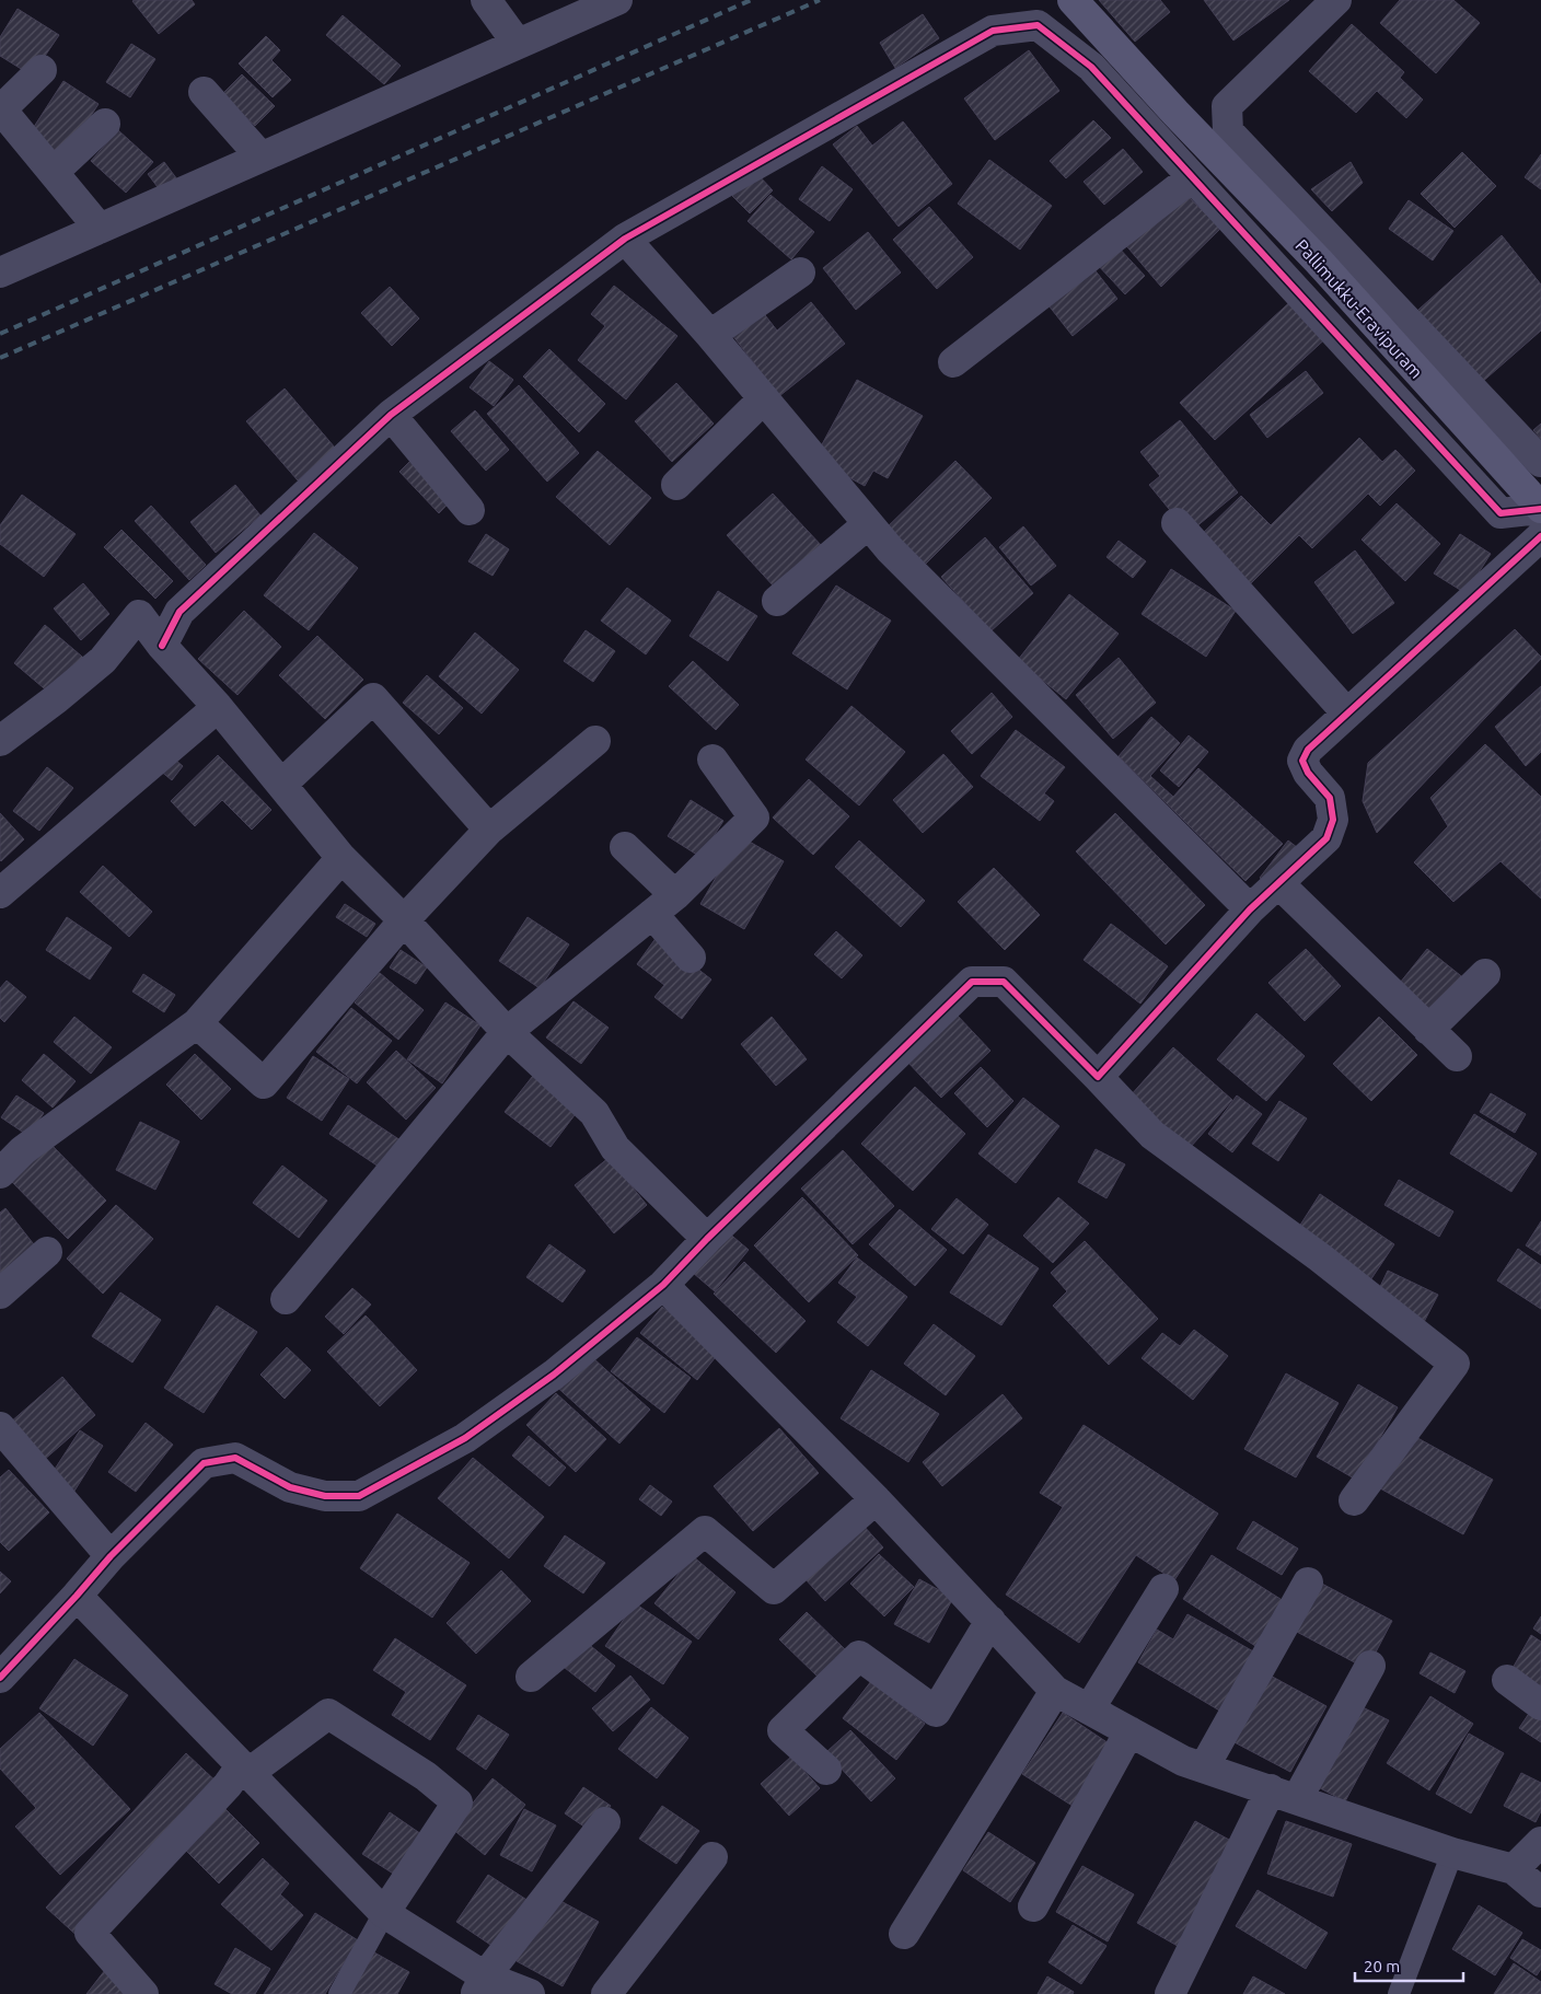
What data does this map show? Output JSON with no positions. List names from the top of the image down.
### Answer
{
  "streets": {
    "main road": ["Pallimukku-Eravipuram"]
  },
  "scale_bar": "20 m"
}
